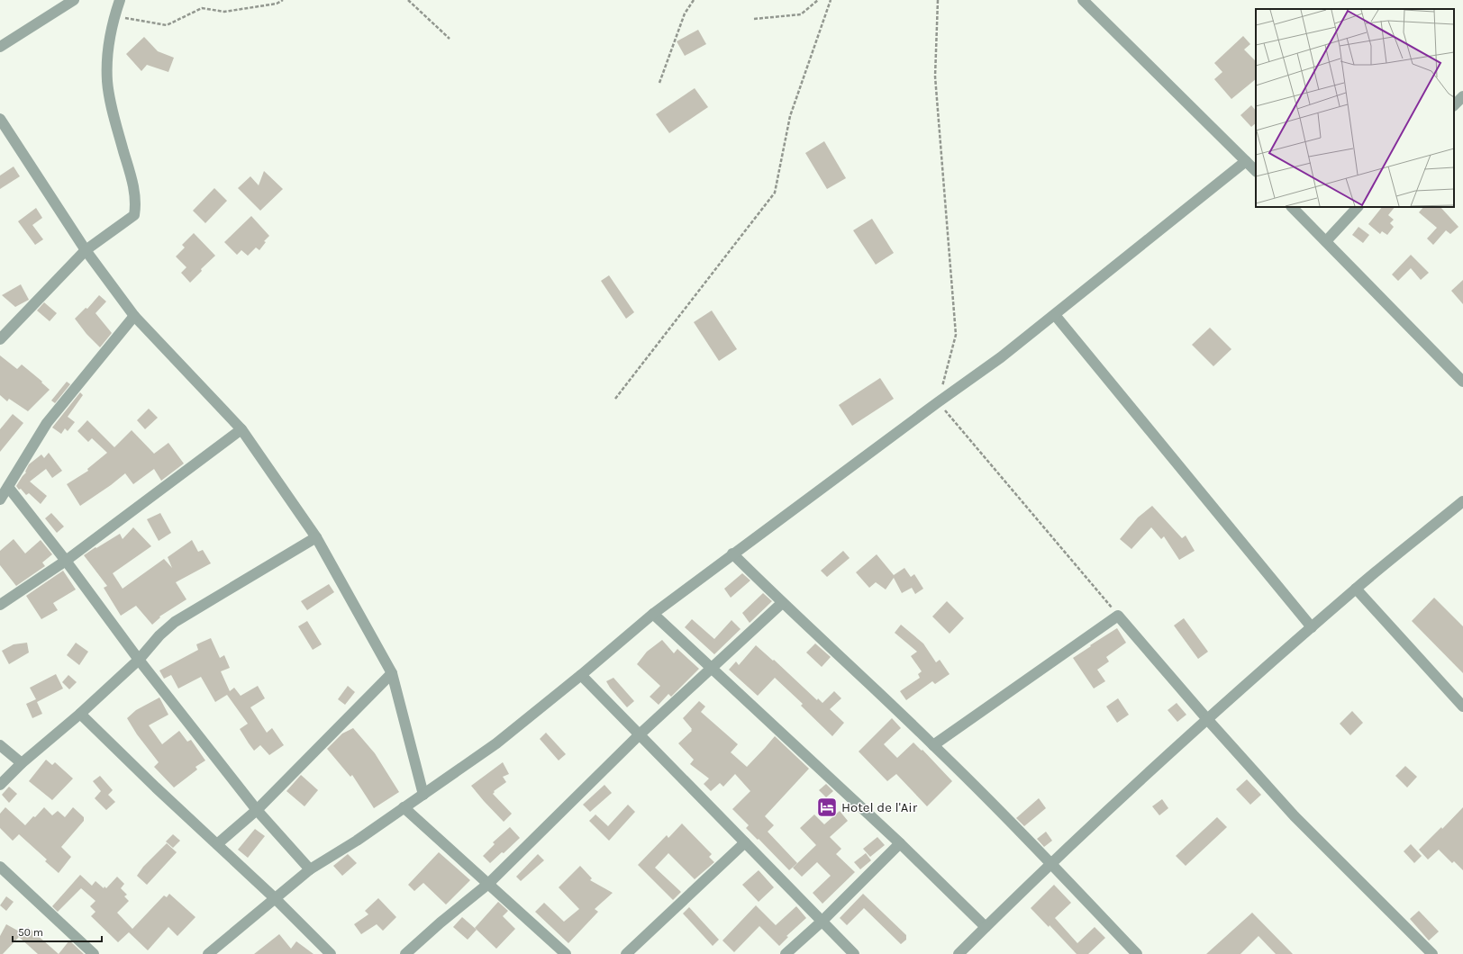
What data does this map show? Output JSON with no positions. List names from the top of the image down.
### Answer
{
  "places": {
    "hotel": ["Hotel de l'Air"]
  },
  "scale_bar": "50 m"
}
